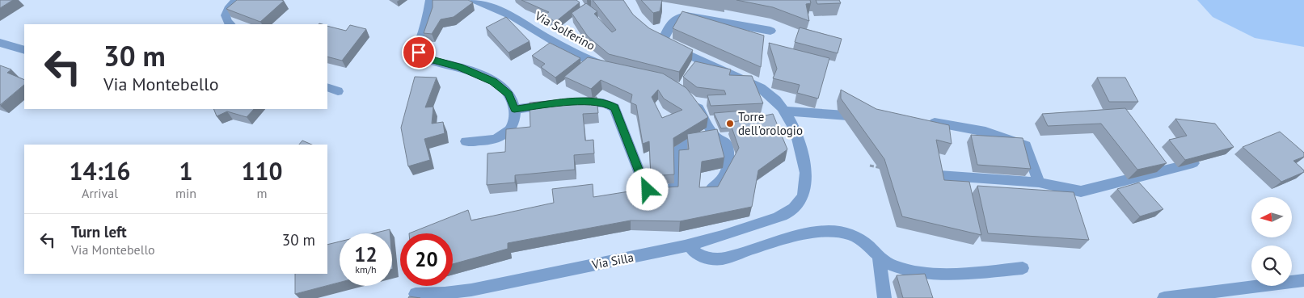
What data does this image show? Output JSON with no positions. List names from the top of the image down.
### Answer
{
  "streets": {
    "street": ["Via Solferino", "Via Silla"]
  },
  "places": ["Torre dell'orologio"],
  "north": "left",
  "page": {
    "turn": ["30 m", "Via Montebello"],
    "eta": [
      "14:16",
      "Arrival",
      "1",
      "min",
      "110",
      "m"
    ],
    "list": [
      {
        "name": "Turn left",
        "note": "Via Montebello",
        "value": "30 m"
      }
    ],
    "speed": "12 km/h",
    "limit": "20"
  }
}
